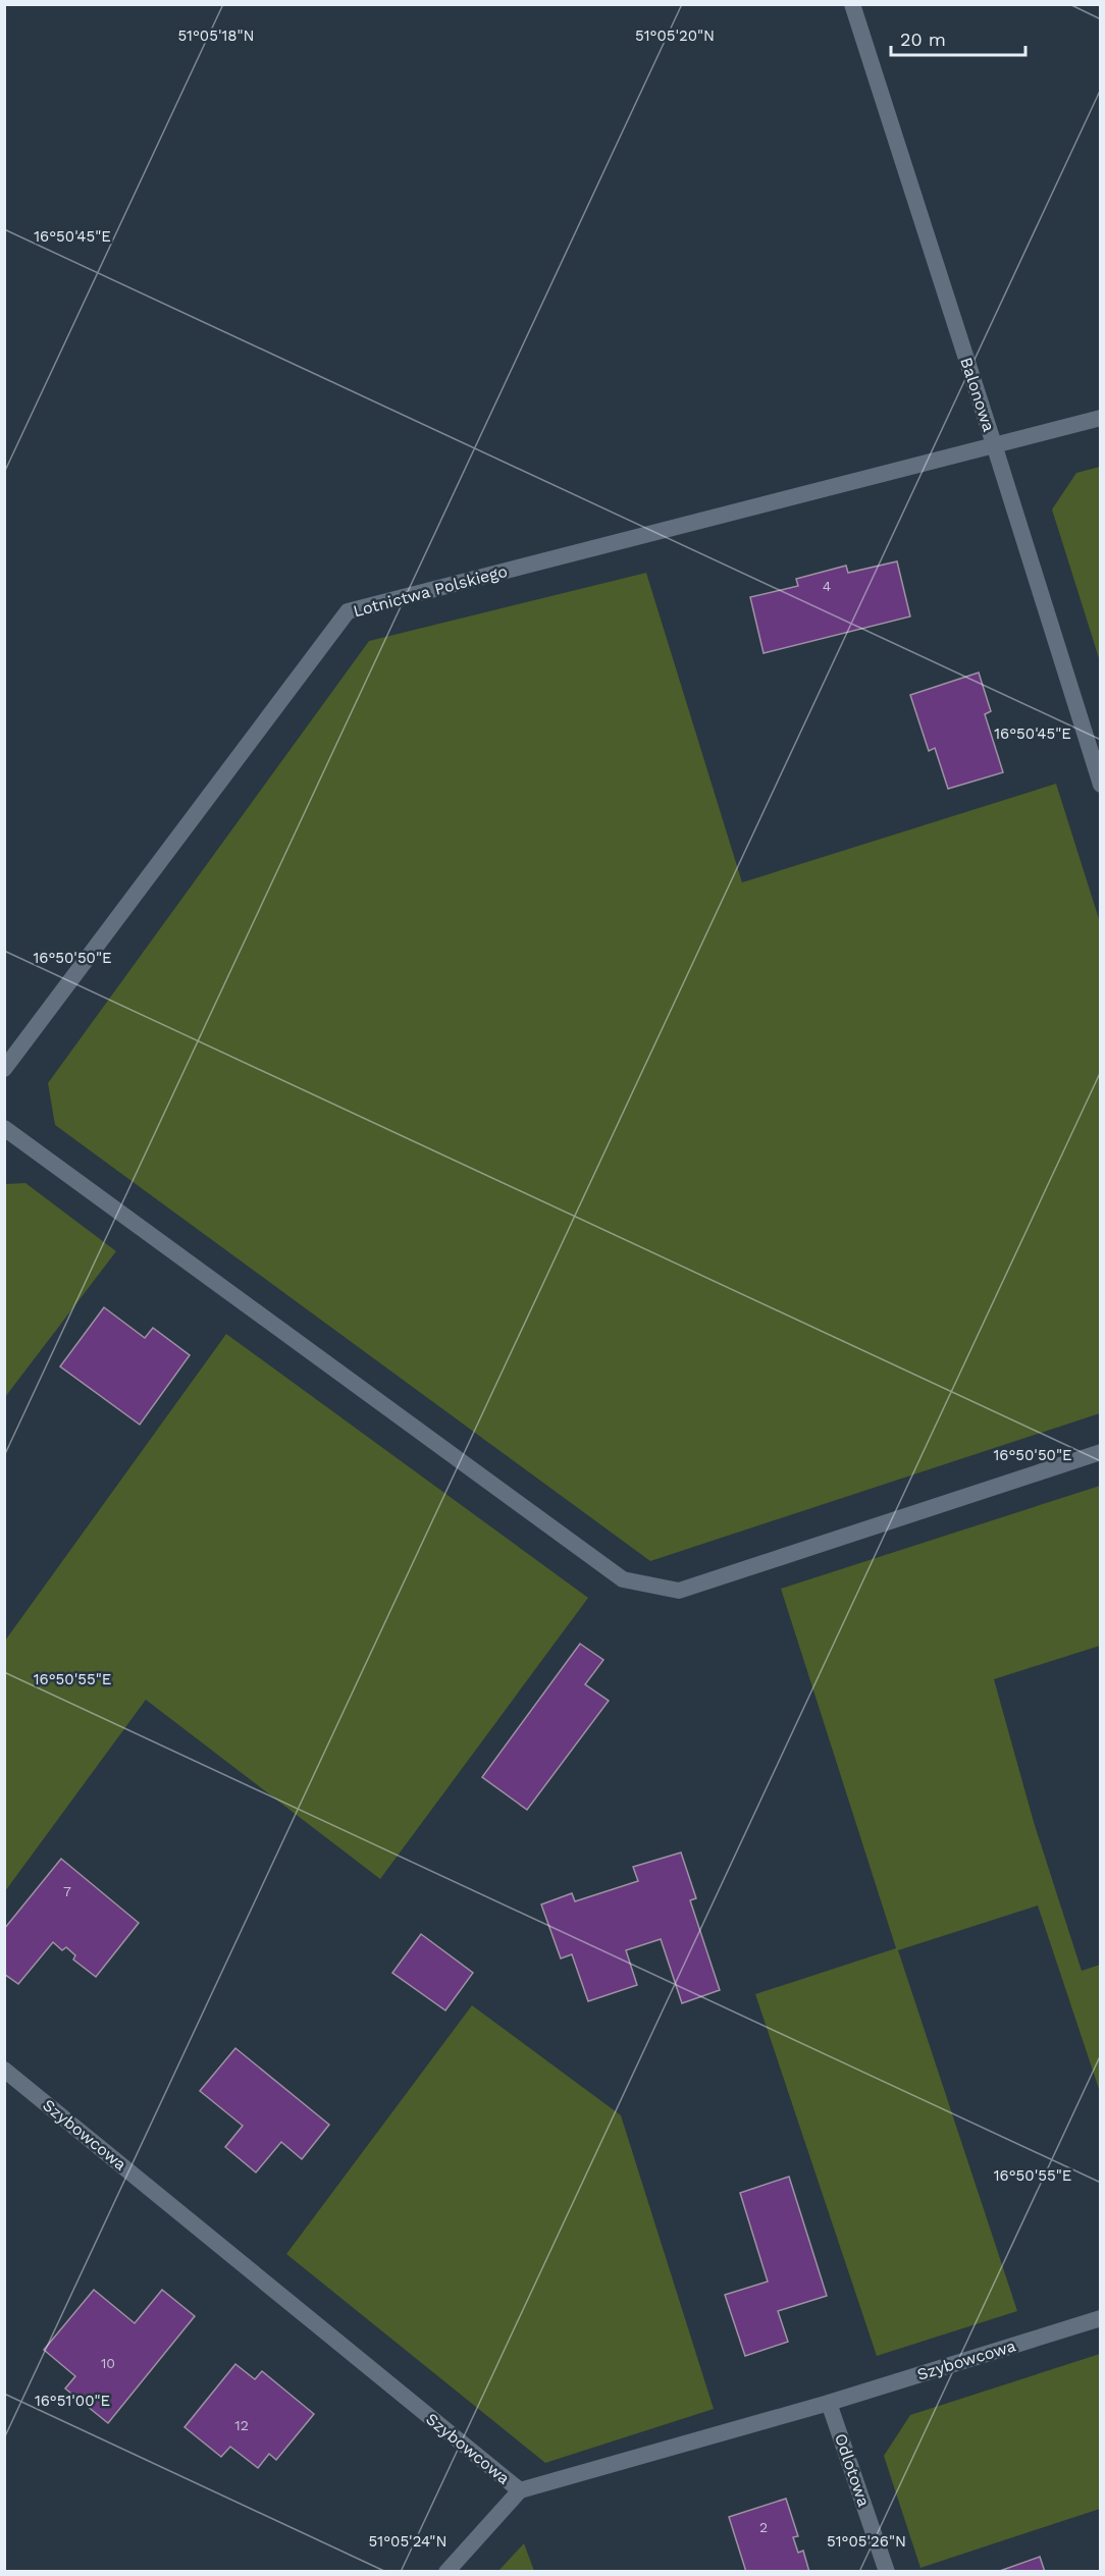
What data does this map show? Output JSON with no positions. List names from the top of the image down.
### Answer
{
  "streets": {
    "street": [
      "Balonowa",
      "Lotnictwa Polskiego",
      "Szybowcowa",
      "Odlotowa"
    ]
  },
  "crossings": [
    ["Balonowa", "Lotnictwa Polskiego"],
    ["Szybowcowa", "Odlotowa"]
  ],
  "house_numbers": [
    "4",
    "7",
    "10",
    "12",
    "2"
  ],
  "scale_bar": "20 m",
  "coordinates": [
    "51°05'18\"N",
    "51°05'20\"N",
    "16°50'45\"E",
    "16°50'50\"E",
    "16°50'55\"E",
    "16°51'00\"E",
    "51°05'24\"N",
    "51°05'26\"N"
  ]
}
